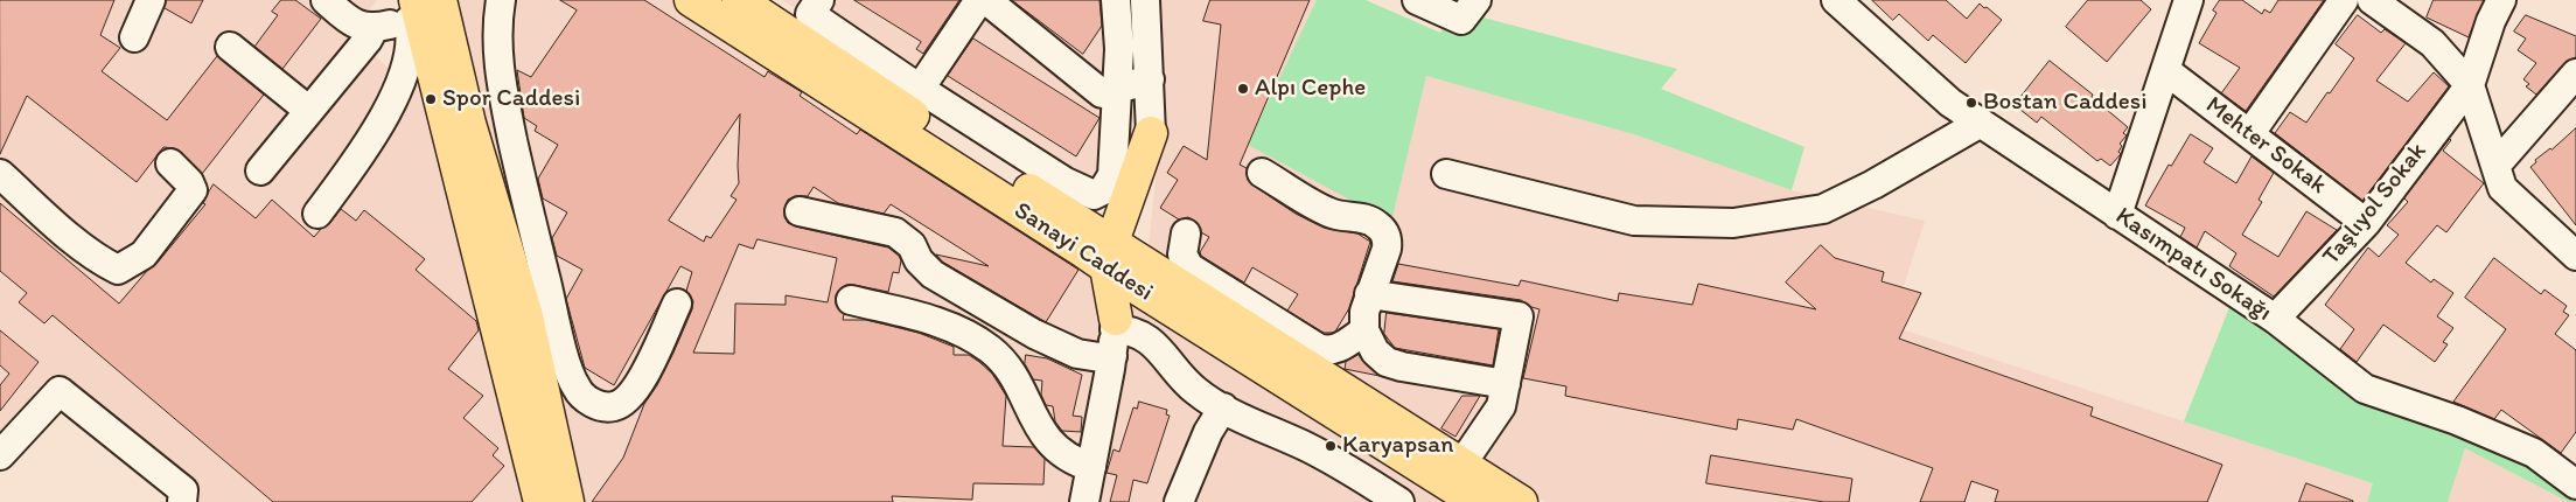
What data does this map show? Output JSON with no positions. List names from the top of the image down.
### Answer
{
  "streets": {
    "main road": ["Sanayi Caddesi"],
    "street": ["Mehter Sokak", "Taşlıyol Sokak", "Kasımpatı Sokağı"]
  },
  "crossings": [
    ["Mehter Sokak", "Taşlıyol Sokak"],
    ["Taşlıyol Sokak", "Kasımpatı Sokağı"]
  ],
  "places": [
    "Alpı Cephe",
    "Spor Caddesi",
    "Bostan Caddesi",
    "Karyapsan"
  ]
}
